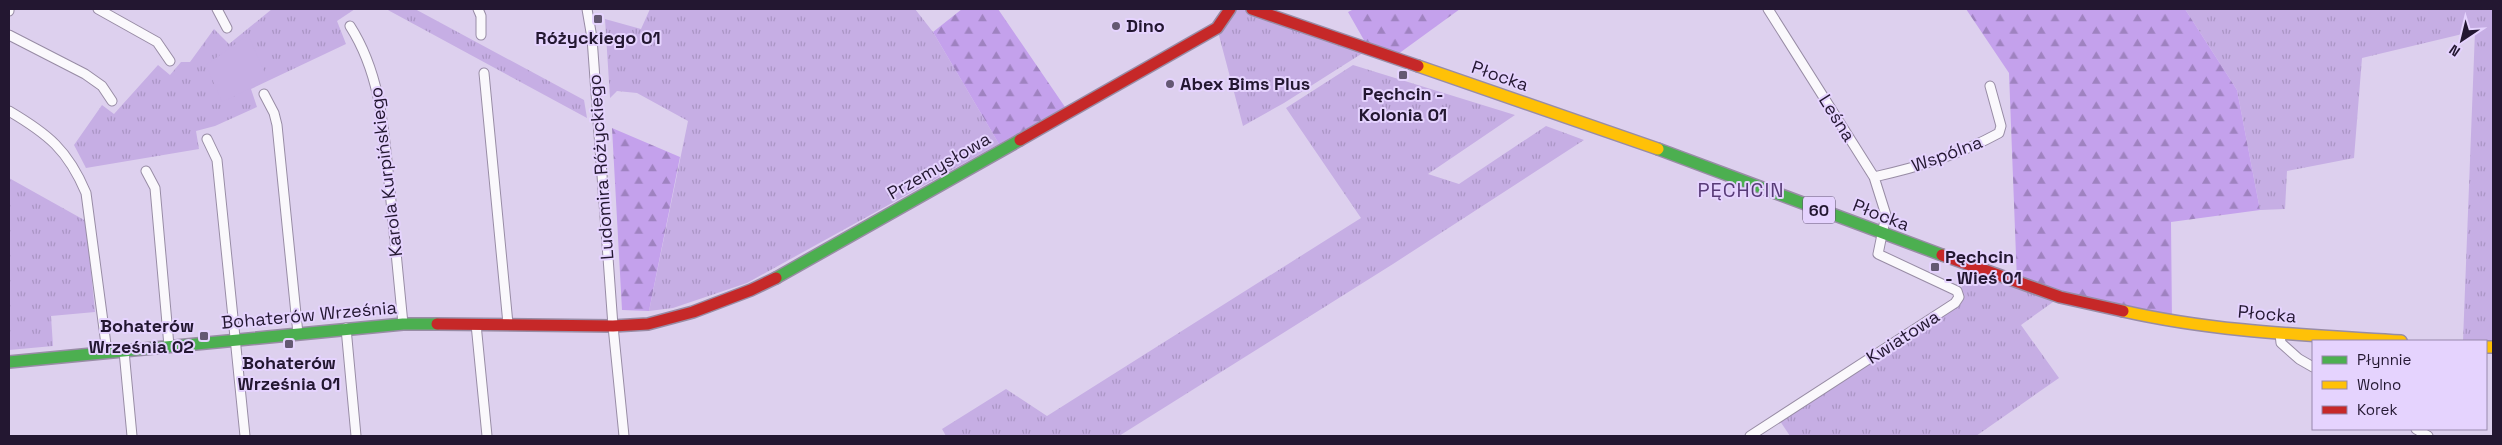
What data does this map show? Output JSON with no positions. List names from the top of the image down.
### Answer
{
  "streets": {
    "street": [
      "Płocka",
      "Leśna",
      "Wspólna",
      "Przemysłowa",
      "Ludomira Różyckiego",
      "Karola Kurpińskiego",
      "60",
      "Bohaterów Września",
      "Kwiatowa"
    ]
  },
  "crossings": [
    ["Płocka", "Leśna"],
    ["Płocka", "Kwiatowa"],
    ["Leśna", "Wspólna"],
    ["Leśna", "Kwiatowa"],
    ["Przemysłowa", "Ludomira Różyckiego"],
    ["Przemysłowa", "Bohaterów Września"],
    ["Ludomira Różyckiego", "Bohaterów Września"],
    ["Karola Kurpińskiego", "Bohaterów Września"]
  ],
  "districts": ["PĘCHCIN"],
  "places": {
    "transit": [
      "Różyckiego 01",
      "Pęchcin - Kolonia 01",
      "Pęchcin - Wieś 01",
      "Bohaterów Września 02",
      "Bohaterów Września 01"
    ],
    "other": ["Dino", "Abex Bims Plus"]
  },
  "legend": ["Płynnie", "Wolno", "Korek"],
  "north": "bottom left"
}
